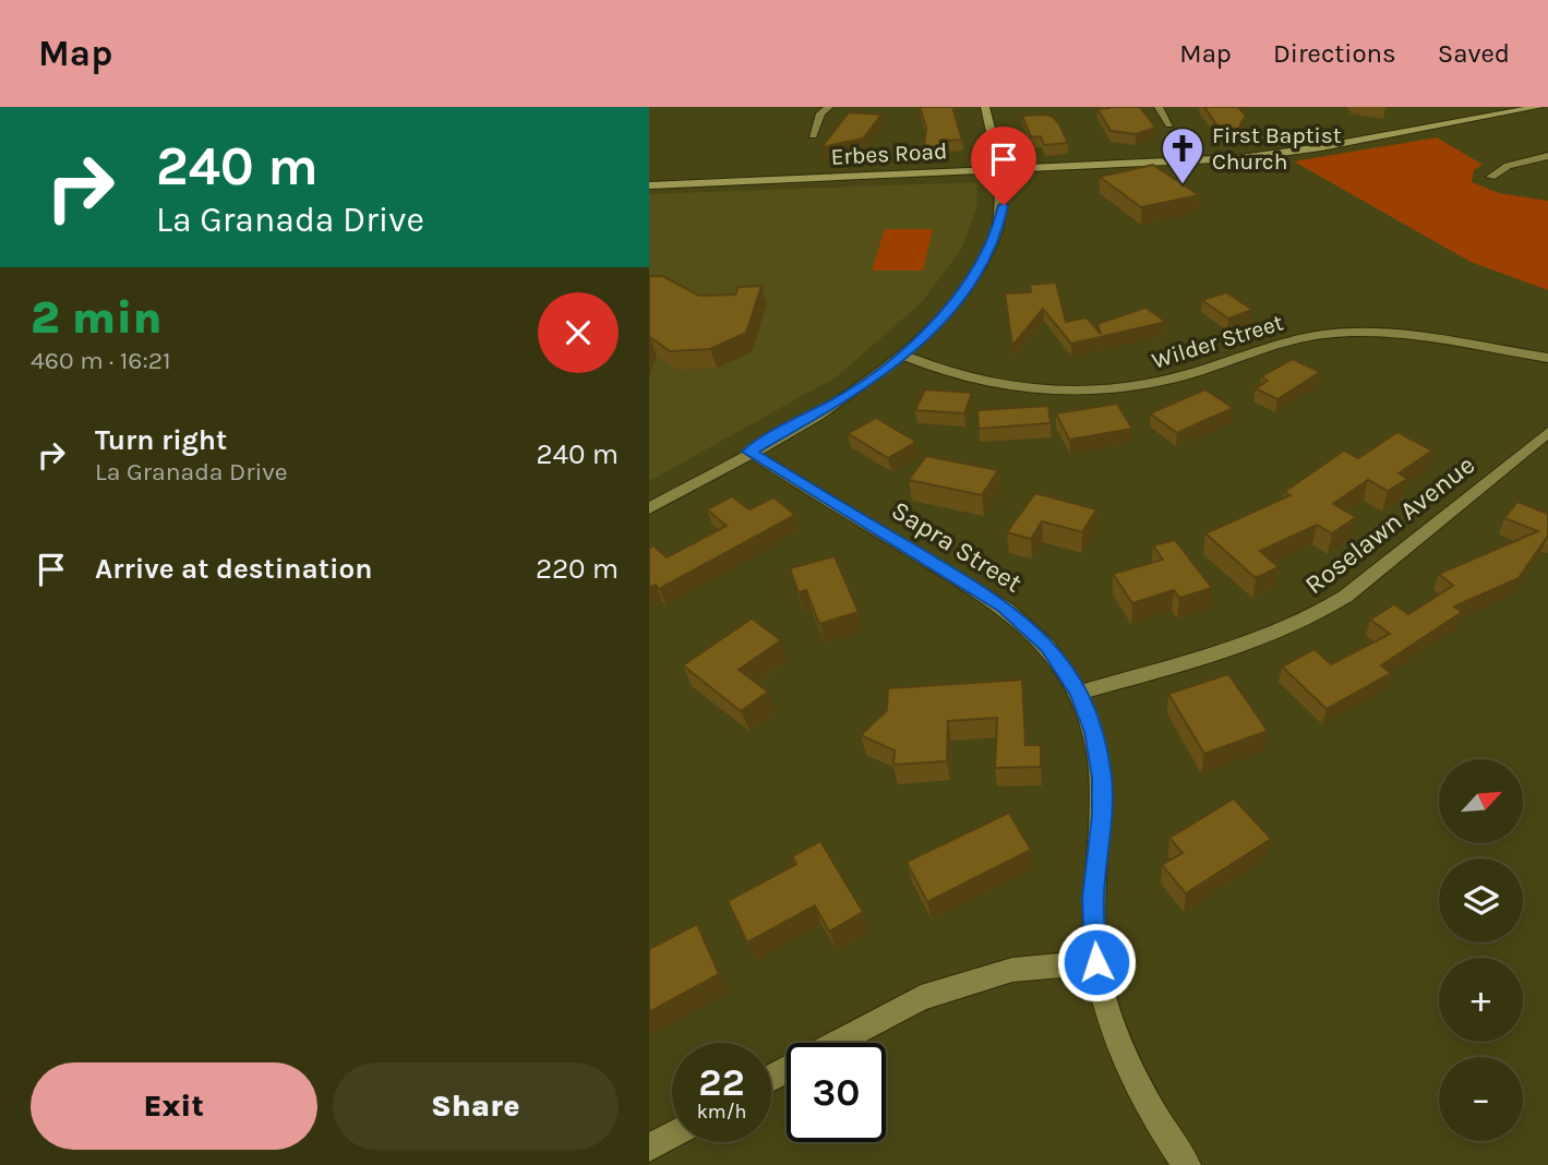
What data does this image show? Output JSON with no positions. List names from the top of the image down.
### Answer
{
  "streets": {
    "main road": ["Erbes Road"],
    "street": ["Wilder Street", "Roselawn Avenue", "Sapra Street"]
  },
  "crossings": [
    ["Roselawn Avenue", "Sapra Street"]
  ],
  "places": {
    "church": ["First Baptist Church"]
  },
  "north": "top right",
  "page": {
    "header": "Map",
    "nav": ["Map", "Directions", "Saved"],
    "turn": ["240 m", "La Granada Drive"],
    "heading": ["2 min", "460 m · 16:21"],
    "list": [
      {
        "name": "Turn right",
        "note": "La Granada Drive",
        "value": "240 m"
      },
      {
        "name": "Arrive at destination",
        "value": "220 m"
      }
    ],
    "map_buttons": ["+", "−"],
    "speed": "22 km/h",
    "limit": "30",
    "buttons": ["Exit", "Share"]
  }
}
